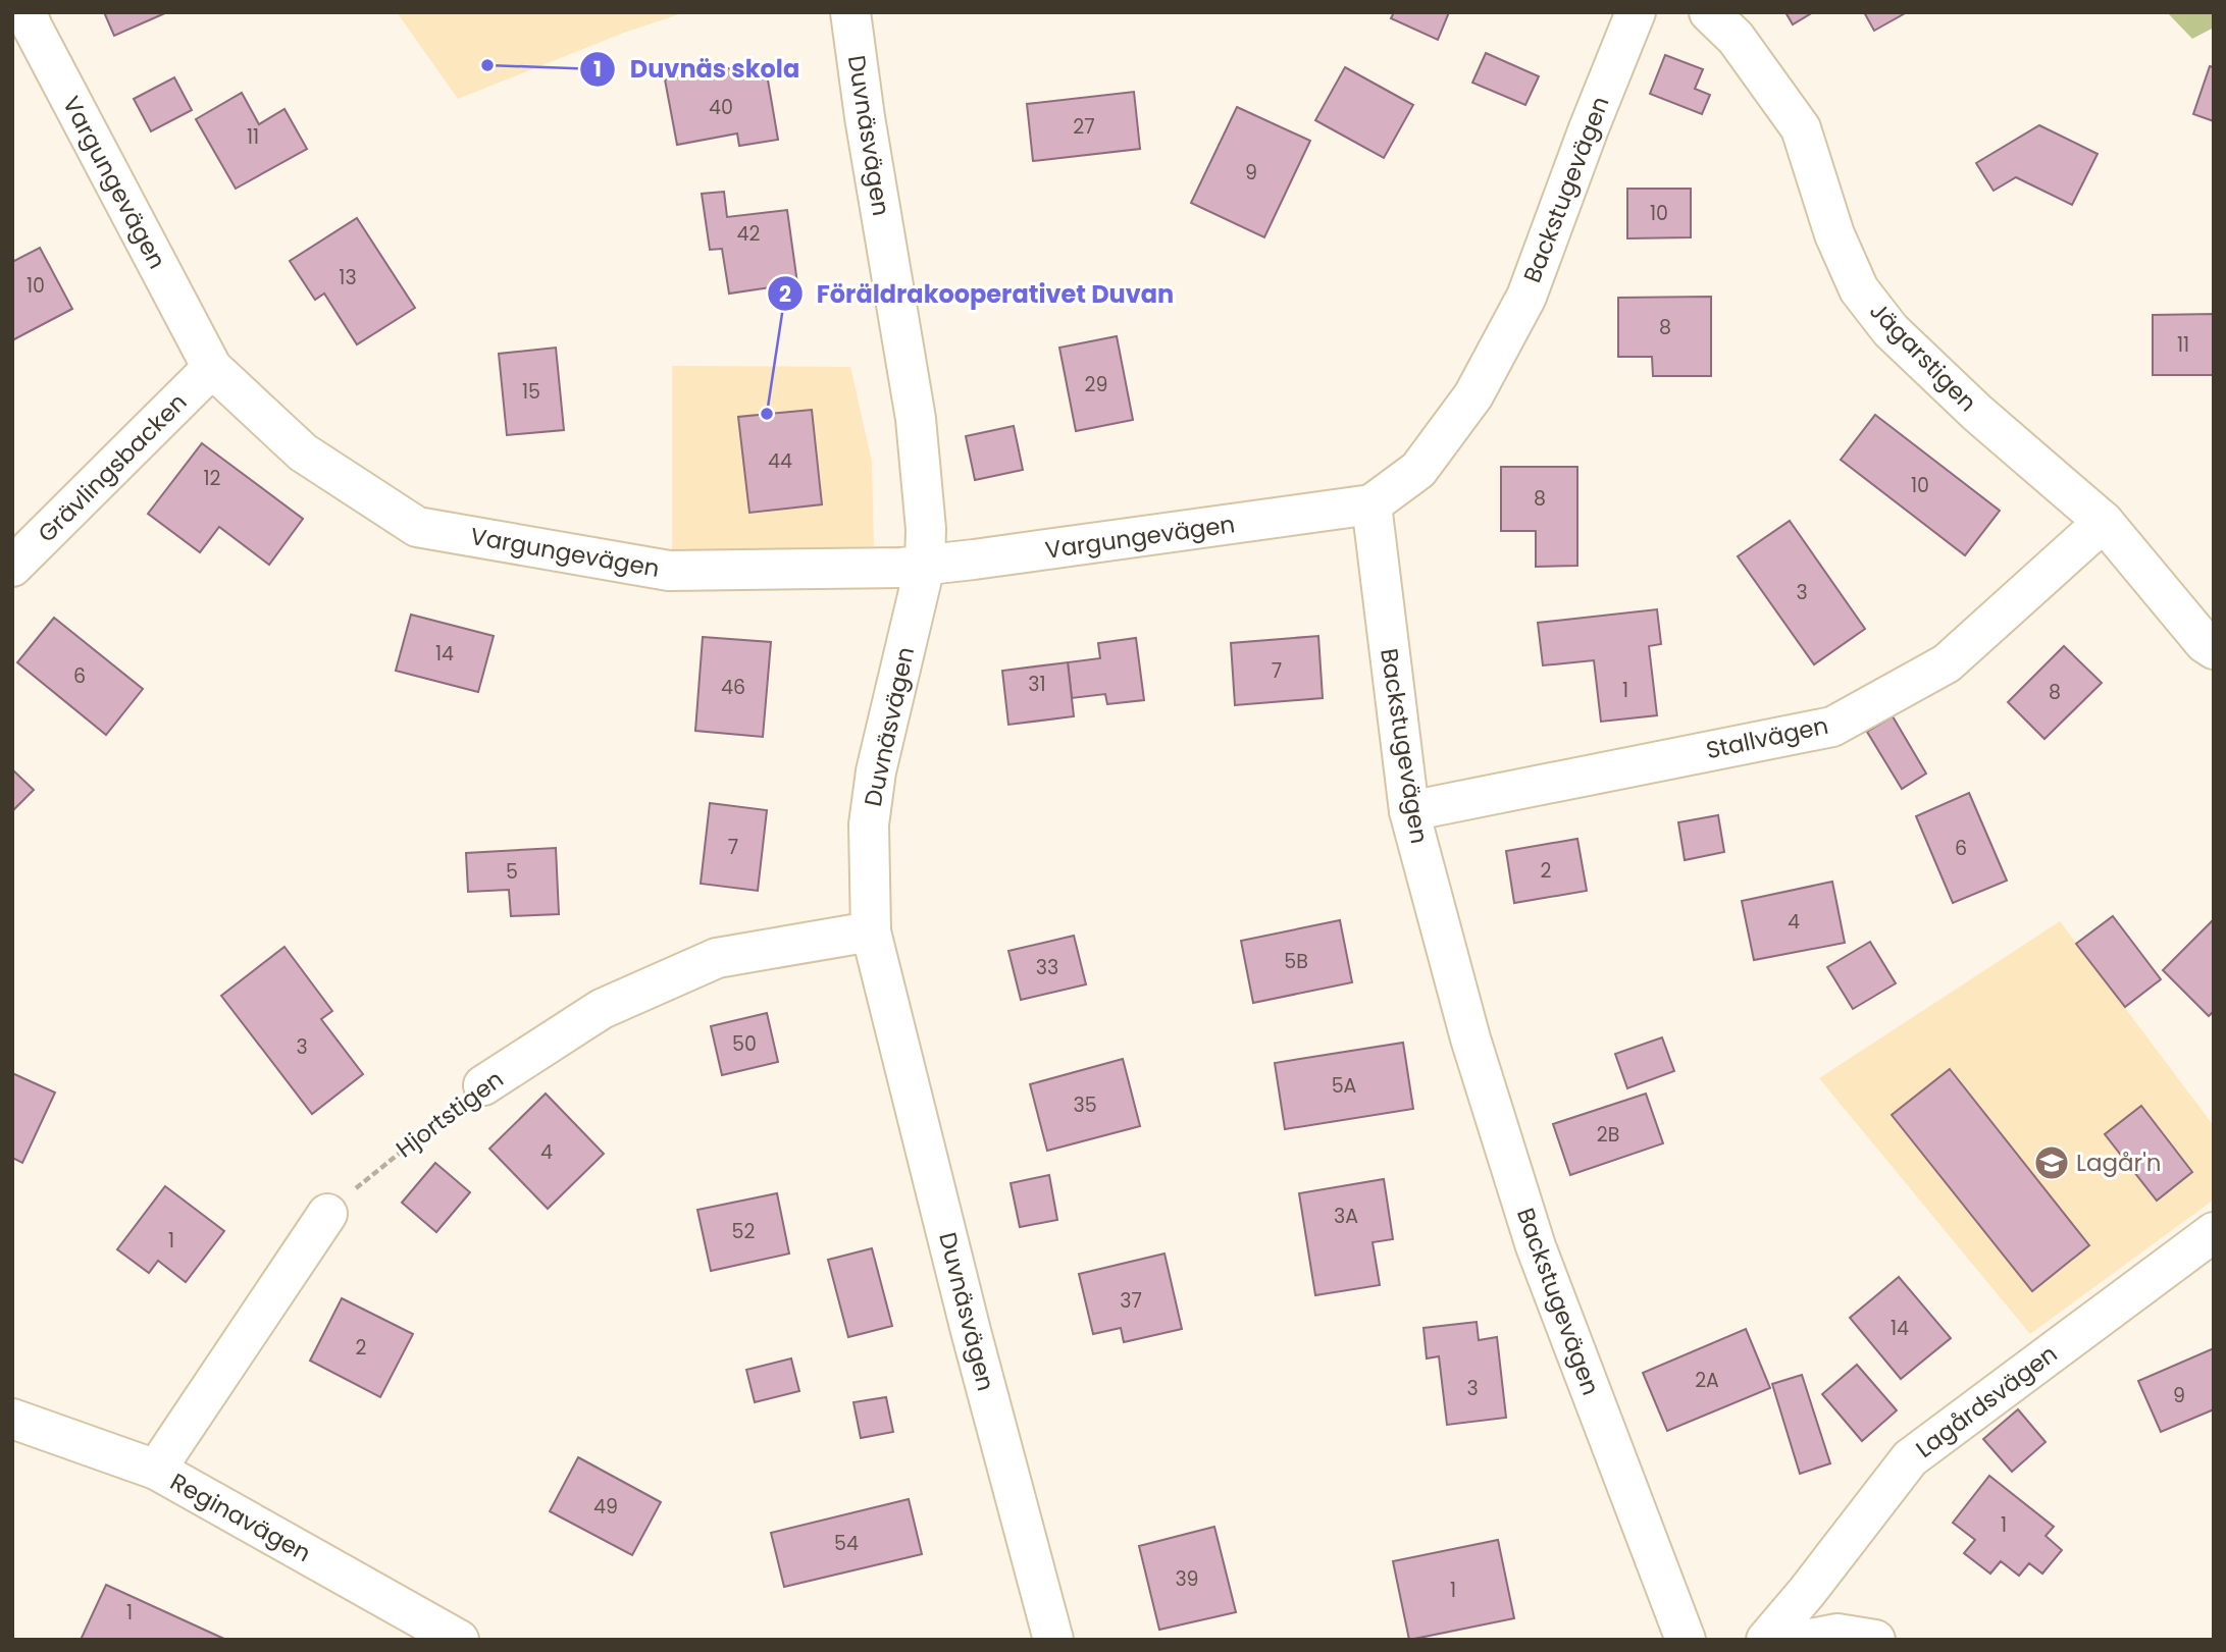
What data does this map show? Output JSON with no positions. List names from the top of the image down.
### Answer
{
  "streets": {
    "street": [
      "Duvnäsvägen",
      "Vargungevägen",
      "Backstugevägen",
      "Jägarstigen",
      "Grävlingsbacken",
      "Stallvägen",
      "Hjortstigen",
      "Lagårdsvägen",
      "Reginavägen"
    ]
  },
  "crossings": [
    ["Duvnäsvägen", "Vargungevägen"],
    ["Duvnäsvägen", "Hjortstigen"],
    ["Vargungevägen", "Backstugevägen"],
    ["Vargungevägen", "Grävlingsbacken"],
    ["Backstugevägen", "Stallvägen"],
    ["Jägarstigen", "Stallvägen"]
  ],
  "places": {
    "other": ["Duvnäs skola", "Föräldrakooperativet Duvan"],
    "school or university": ["Lagår'n"]
  },
  "house_numbers": [
    "40",
    "27",
    "11",
    "9",
    "10",
    "42",
    "13",
    "10",
    "8",
    "11",
    "29",
    "15",
    "44",
    "12",
    "10",
    "8",
    "3",
    "14",
    "7",
    "6",
    "31",
    "46",
    "1",
    "8",
    "7",
    "6",
    "2",
    "5",
    "4",
    "5B",
    "33",
    "50",
    "3",
    "5A",
    "35",
    "2B",
    "4",
    "3A",
    "52",
    "1",
    "37",
    "14",
    "2",
    "2A",
    "3",
    "9",
    "49",
    "1",
    "54",
    "39",
    "1",
    "1"
  ]
}
